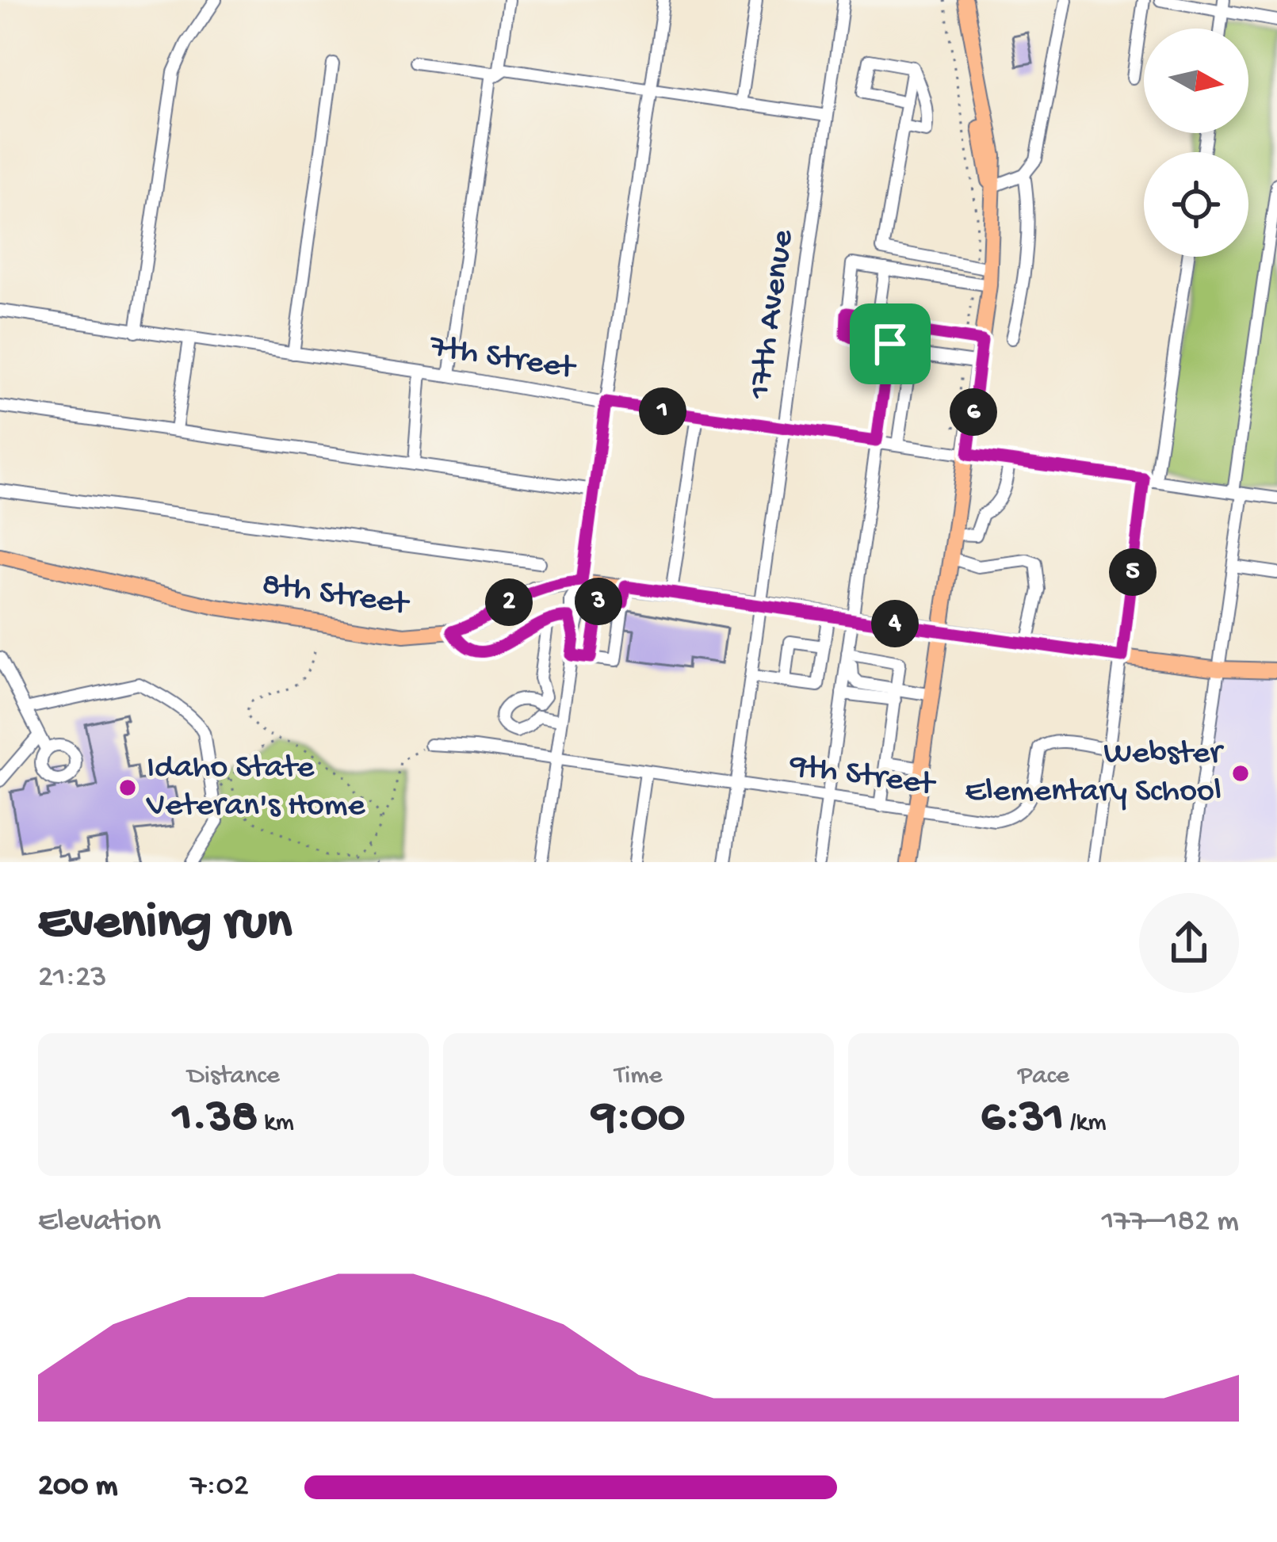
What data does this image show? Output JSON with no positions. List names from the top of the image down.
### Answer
{
  "streets": {
    "main road": ["8th Street"],
    "street": ["17th Avenue", "7th Street", "9th Street"]
  },
  "crossings": [
    ["17th Avenue", "7th Street"],
    ["17th Avenue", "8th Street"],
    ["17th Avenue", "9th Street"]
  ],
  "places": ["Webster Elementary School", "Idaho State Veteran's Home"],
  "north": "right",
  "page": {
    "pins": [
      "1",
      "6",
      "5",
      "3",
      "2",
      "4"
    ],
    "heading": ["Evening run", "21:23"],
    "stats": [
      ["Distance", "1.38 km"],
      ["Time", "9:00"],
      ["Pace", "6:31 /km"]
    ],
    "chart": ["Elevation", "177–182 m"],
    "list": [
      {
        "name": "200 m",
        "note": "7:02"
      }
    ]
  }
}
